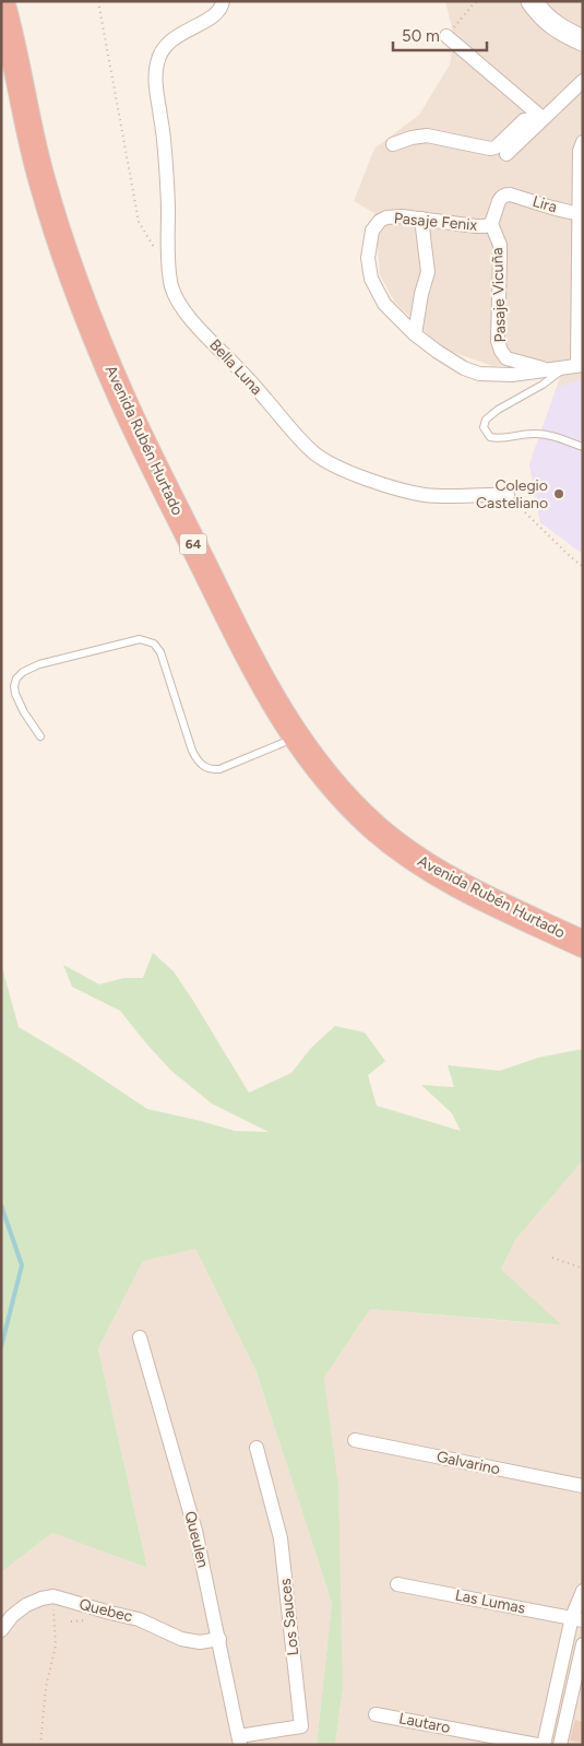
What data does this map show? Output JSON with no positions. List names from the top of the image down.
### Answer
{
  "streets": {
    "highway": ["Avenida Rubén Hurtado", "64"],
    "street": [
      "Lira",
      "Pasaje Fenix",
      "Pasaje Vicuña",
      "Bella Luna",
      "Galvarino",
      "Queulen",
      "Las Lumas",
      "Quebec",
      "Los Sauces",
      "Lautaro"
    ]
  },
  "crossings": [
    ["Lira", "Pasaje Fenix"],
    ["Lira", "Pasaje Vicuña"],
    ["Pasaje Fenix", "Pasaje Vicuña"],
    ["Queulen", "Quebec"],
    ["Queulen", "Los Sauces"]
  ],
  "places": ["Colegio Casteliano"],
  "scale_bar": "50 m"
}
